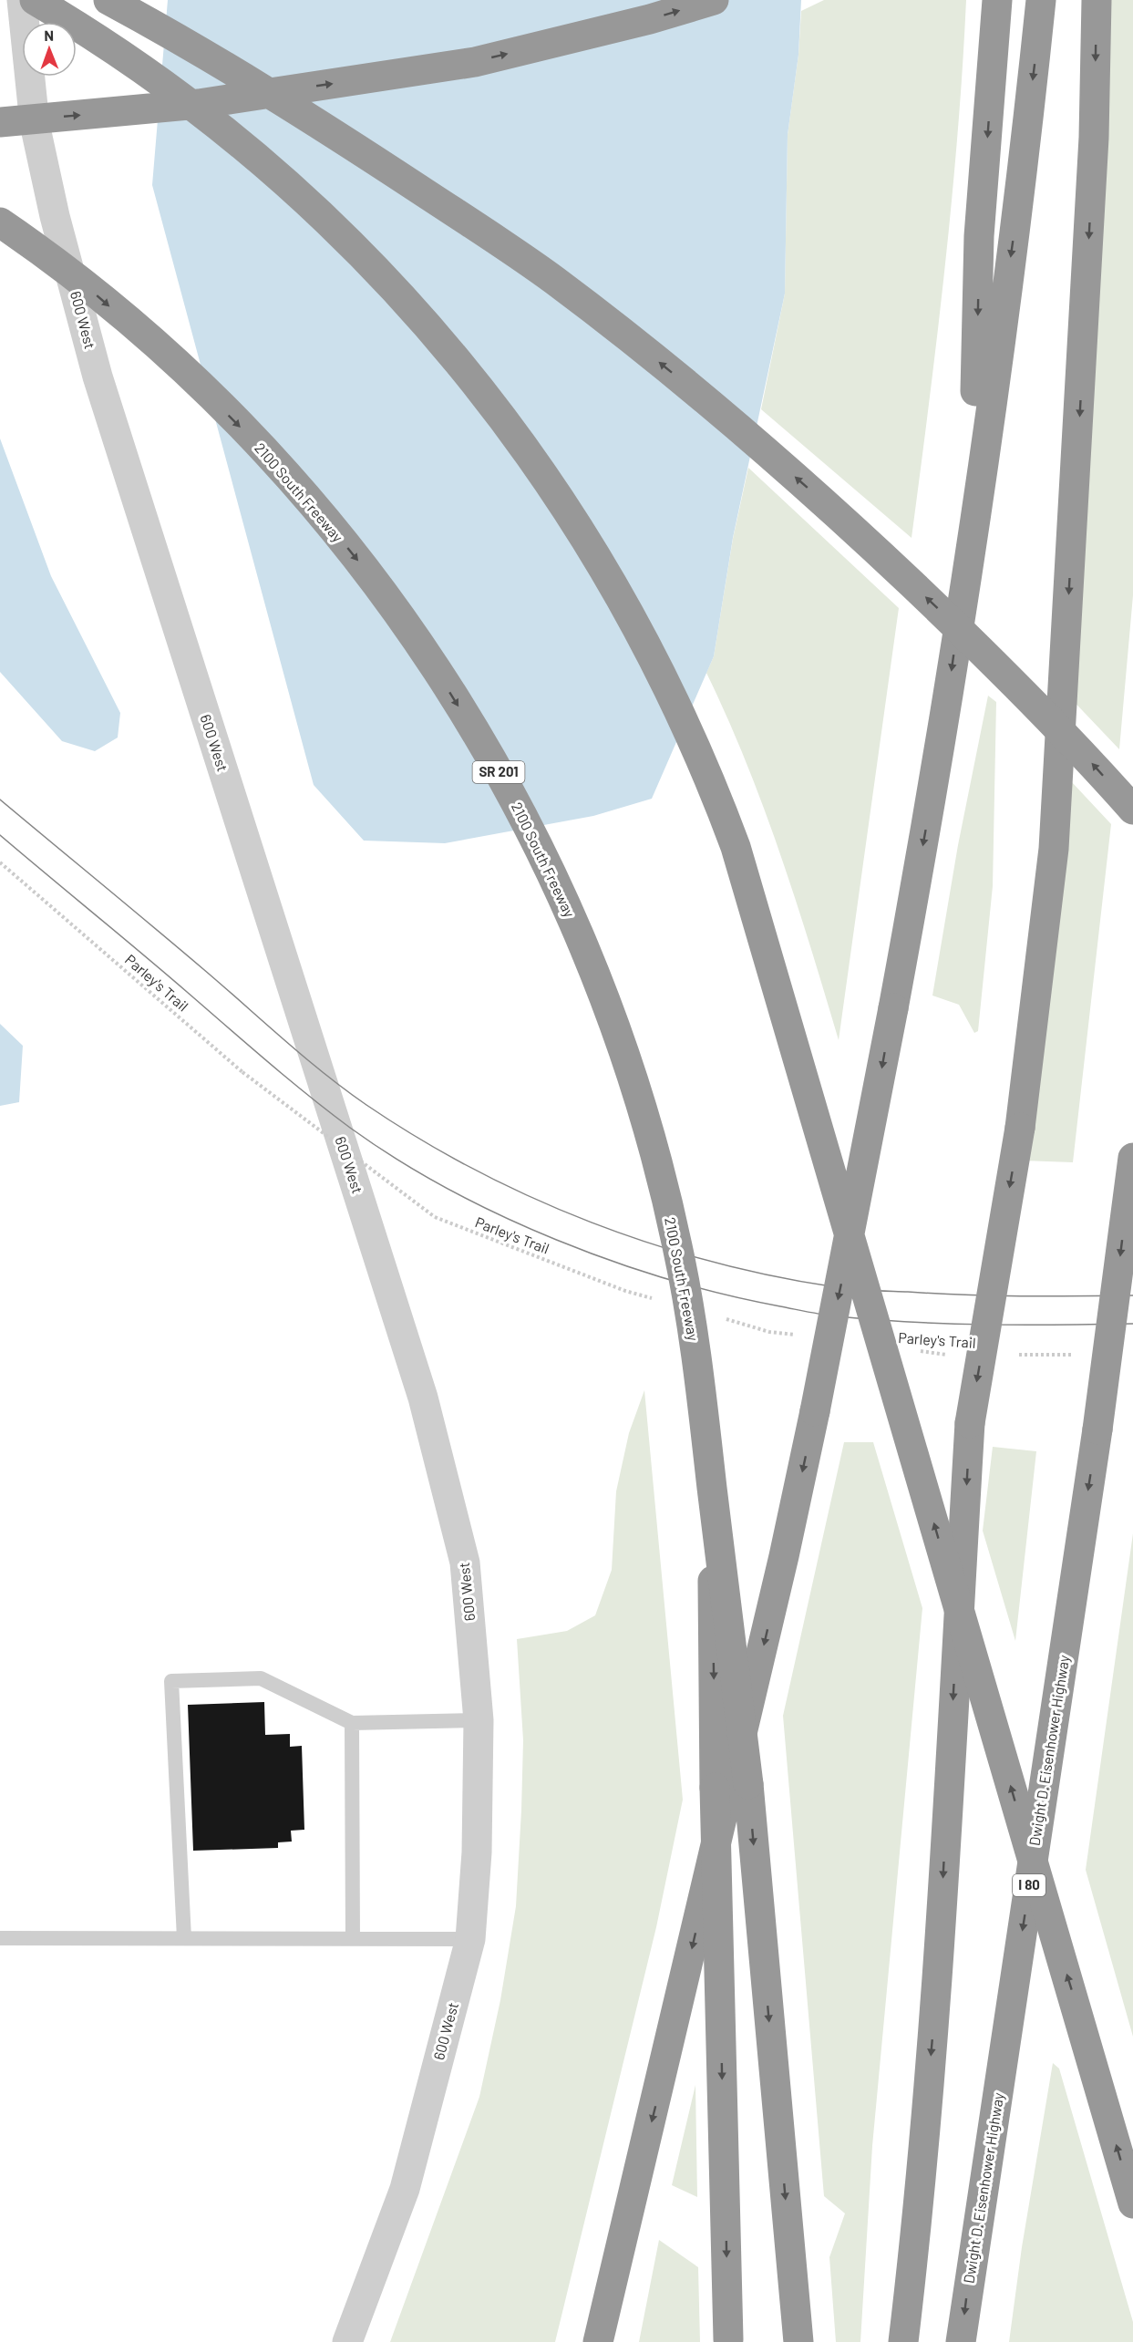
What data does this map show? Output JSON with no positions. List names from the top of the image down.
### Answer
{
  "streets": {
    "highway": [
      "2100 South Freeway",
      "SR 201",
      "Dwight D. Eisenhower Highway",
      "I 80"
    ],
    "street": ["600 West"],
    "path": ["Parley's Trail"]
  },
  "north": "top"
}
